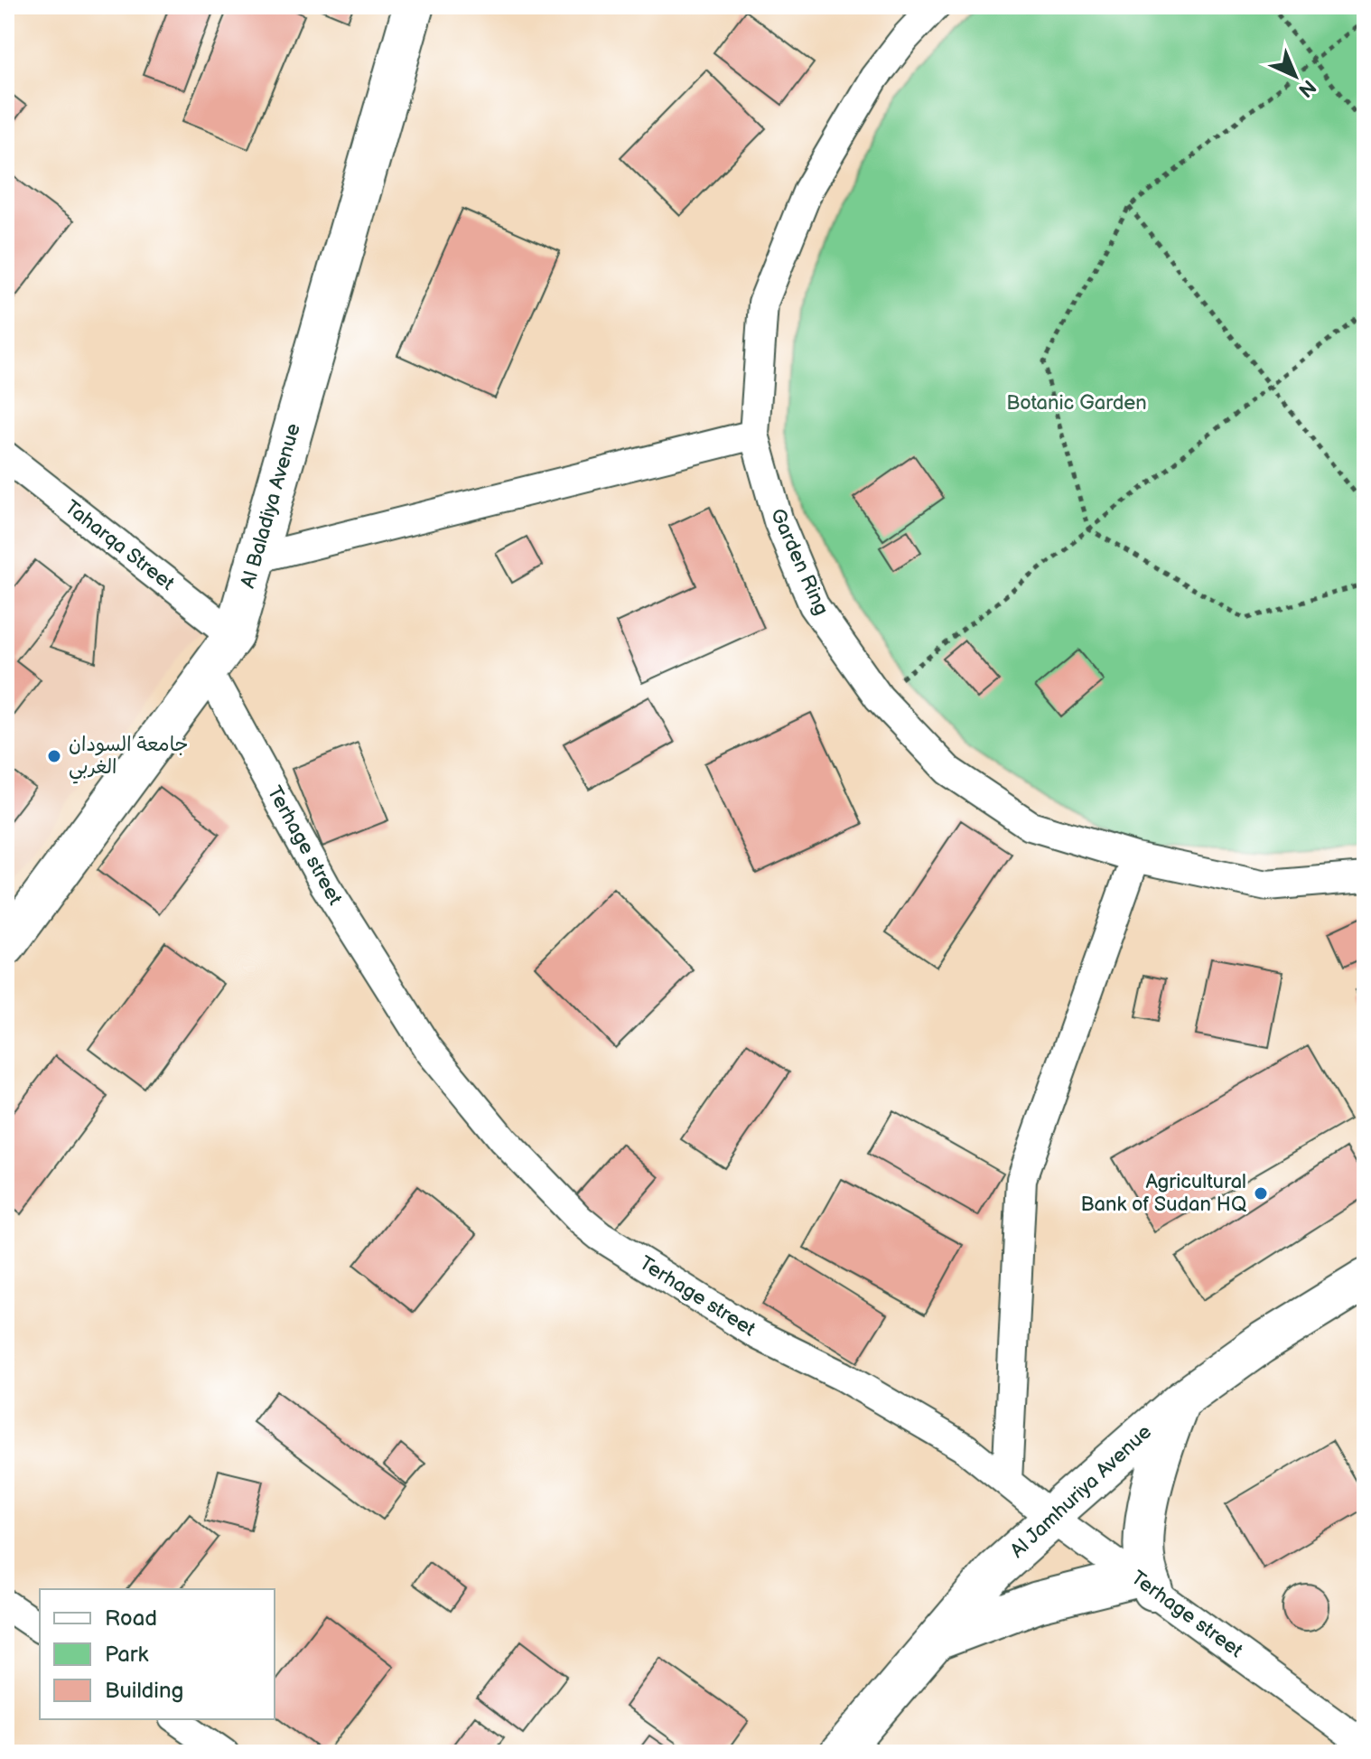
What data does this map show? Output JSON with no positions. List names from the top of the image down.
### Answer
{
  "streets": {
    "main road": ["Al Baladiya Avenue", "Al Jamhuriya Avenue"],
    "street": ["Taharqa Street", "Garden Ring", "Terhage street"]
  },
  "crossings": [
    ["Al Baladiya Avenue", "Taharqa Street"],
    ["Al Baladiya Avenue", "Terhage street"],
    ["Terhage street", "Al Jamhuriya Avenue"]
  ],
  "parks": ["Botanic Garden"],
  "places": ["جامعة السودان الغربي", "Agricultural Bank of Sudan HQ"],
  "legend": ["Road", "Park", "Building"],
  "north": "bottom right"
}
